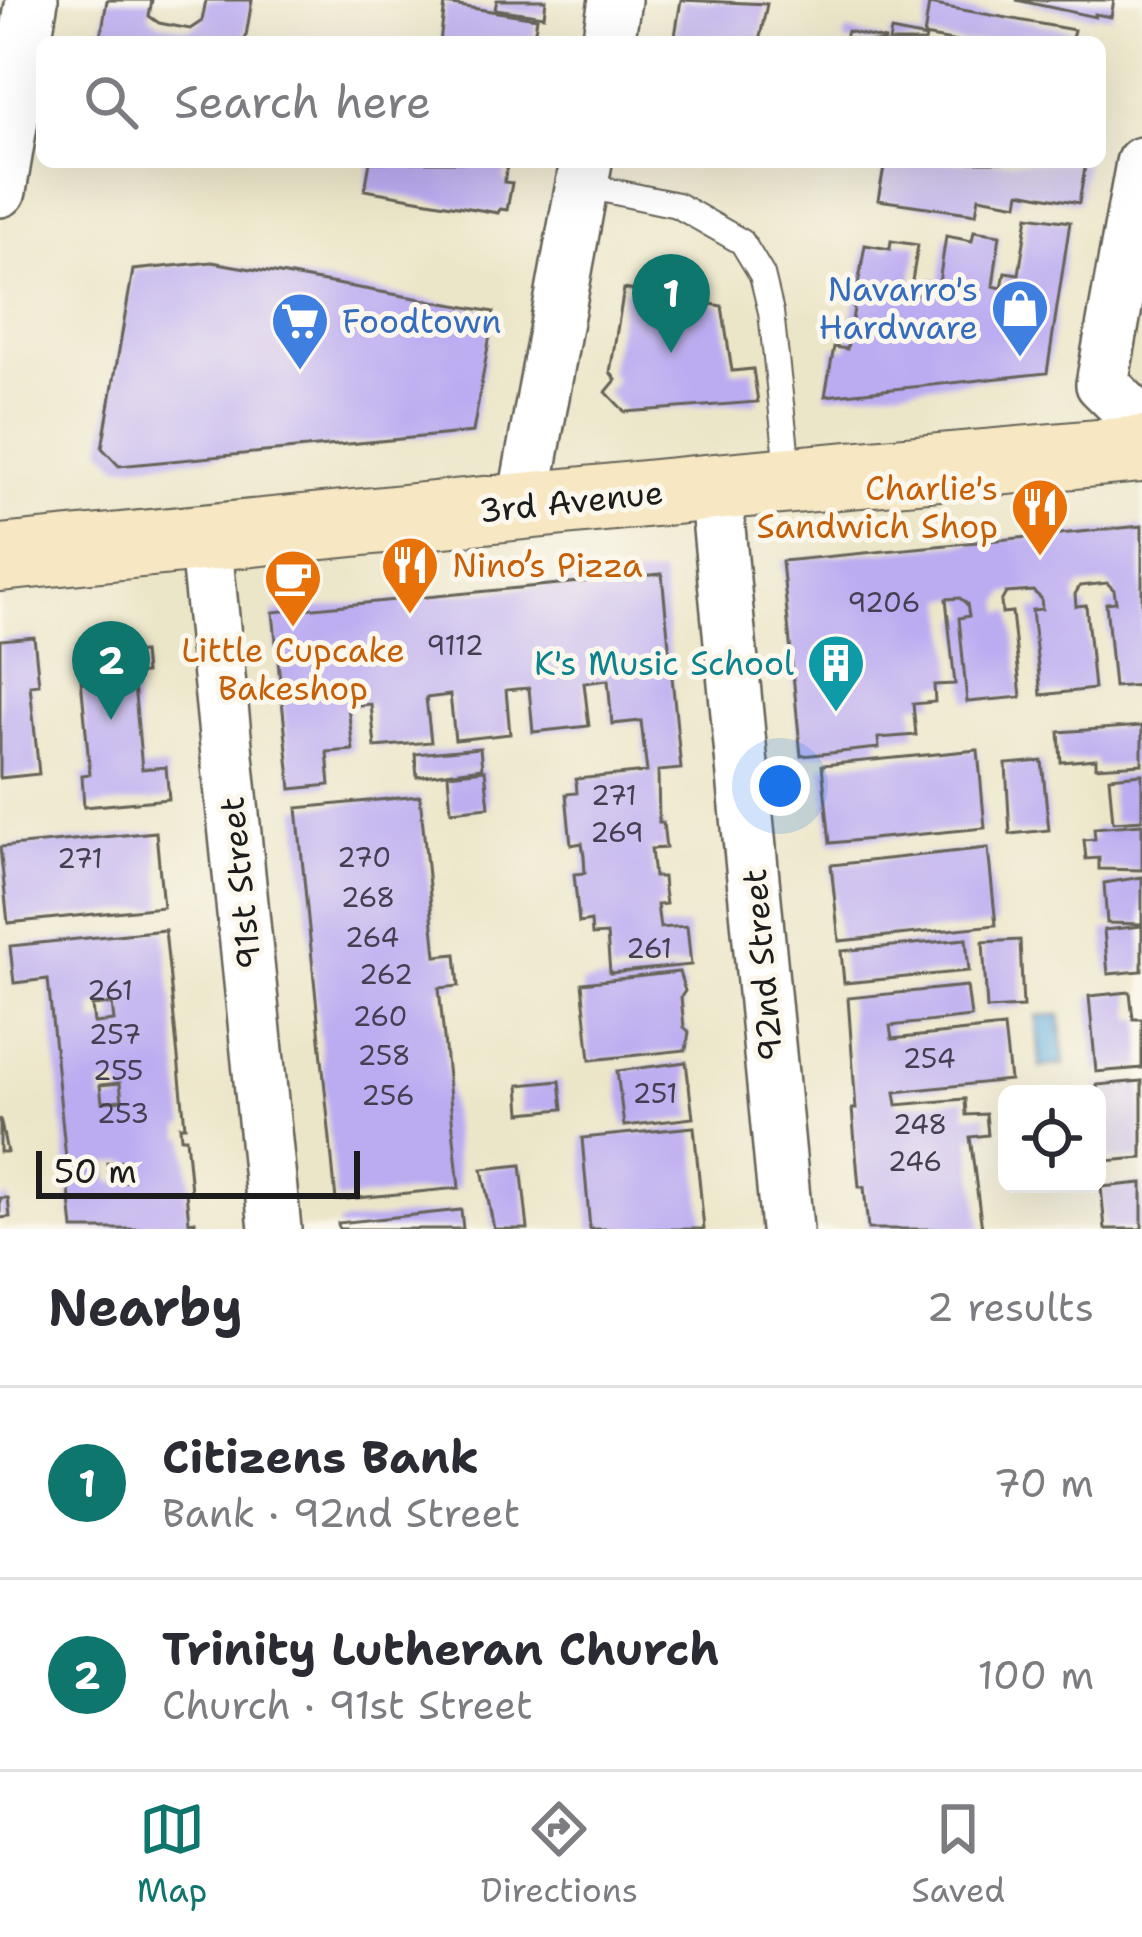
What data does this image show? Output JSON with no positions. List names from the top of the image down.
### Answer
{
  "streets": {
    "street": ["3rd Avenue", "91st Street", "92nd Street"]
  },
  "crossings": [
    ["3rd Avenue", "91st Street"],
    ["3rd Avenue", "92nd Street"]
  ],
  "places": {
    "shop": ["Navarro's Hardware"],
    "supermarket": ["Foodtown"],
    "restaurant": ["Charlie's Sandwich Shop", "Nino’s Pizza"],
    "cafe": ["Little Cupcake Bakeshop"],
    "building": ["K's Music School"]
  },
  "house_numbers": [
    "9206",
    "9112",
    "271",
    "269",
    "270",
    "271",
    "268",
    "264",
    "261",
    "262",
    "261",
    "260",
    "257",
    "258",
    "254",
    "255",
    "251",
    "256",
    "253",
    "248",
    "246"
  ],
  "scale_bar": "50 m",
  "page": {
    "search": "Search here",
    "pins": ["1", "2"],
    "scale": "50 m",
    "heading": ["Nearby", "2 results"],
    "list": [
      {
        "mark": "1",
        "name": "Citizens Bank",
        "note": "Bank · 92nd Street",
        "value": "70 m"
      },
      {
        "mark": "2",
        "name": "Trinity Lutheran Church",
        "note": "Church · 91st Street",
        "value": "100 m"
      }
    ],
    "nav": ["Map", "Directions", "Saved"]
  }
}
